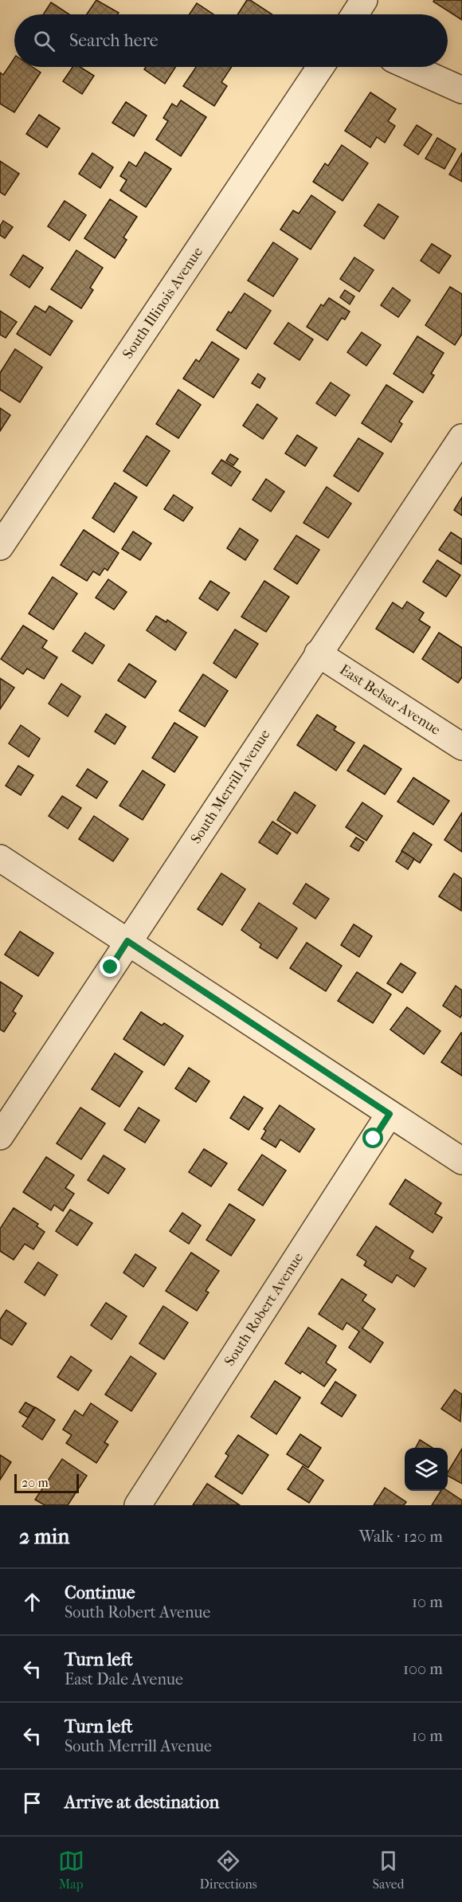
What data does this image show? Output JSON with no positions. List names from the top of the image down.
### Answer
{
  "streets": {
    "street": [
      "South Illinois Avenue",
      "East Belsar Avenue",
      "South Merrill Avenue",
      "South Robert Avenue"
    ]
  },
  "crossings": [
    ["East Belsar Avenue", "South Merrill Avenue"]
  ],
  "scale_bar": "20 m",
  "page": {
    "search": "Search here",
    "scale": "20 m",
    "heading": ["2 min", "Walk · 120 m"],
    "list": [
      ["Continue", "South Robert Avenue", "10 m"],
      ["Turn left", "East Dale Avenue", "100 m"],
      ["Turn left", "South Merrill Avenue", "10 m"],
      "Arrive at destination"
    ],
    "nav": ["Map", "Directions", "Saved"]
  }
}
